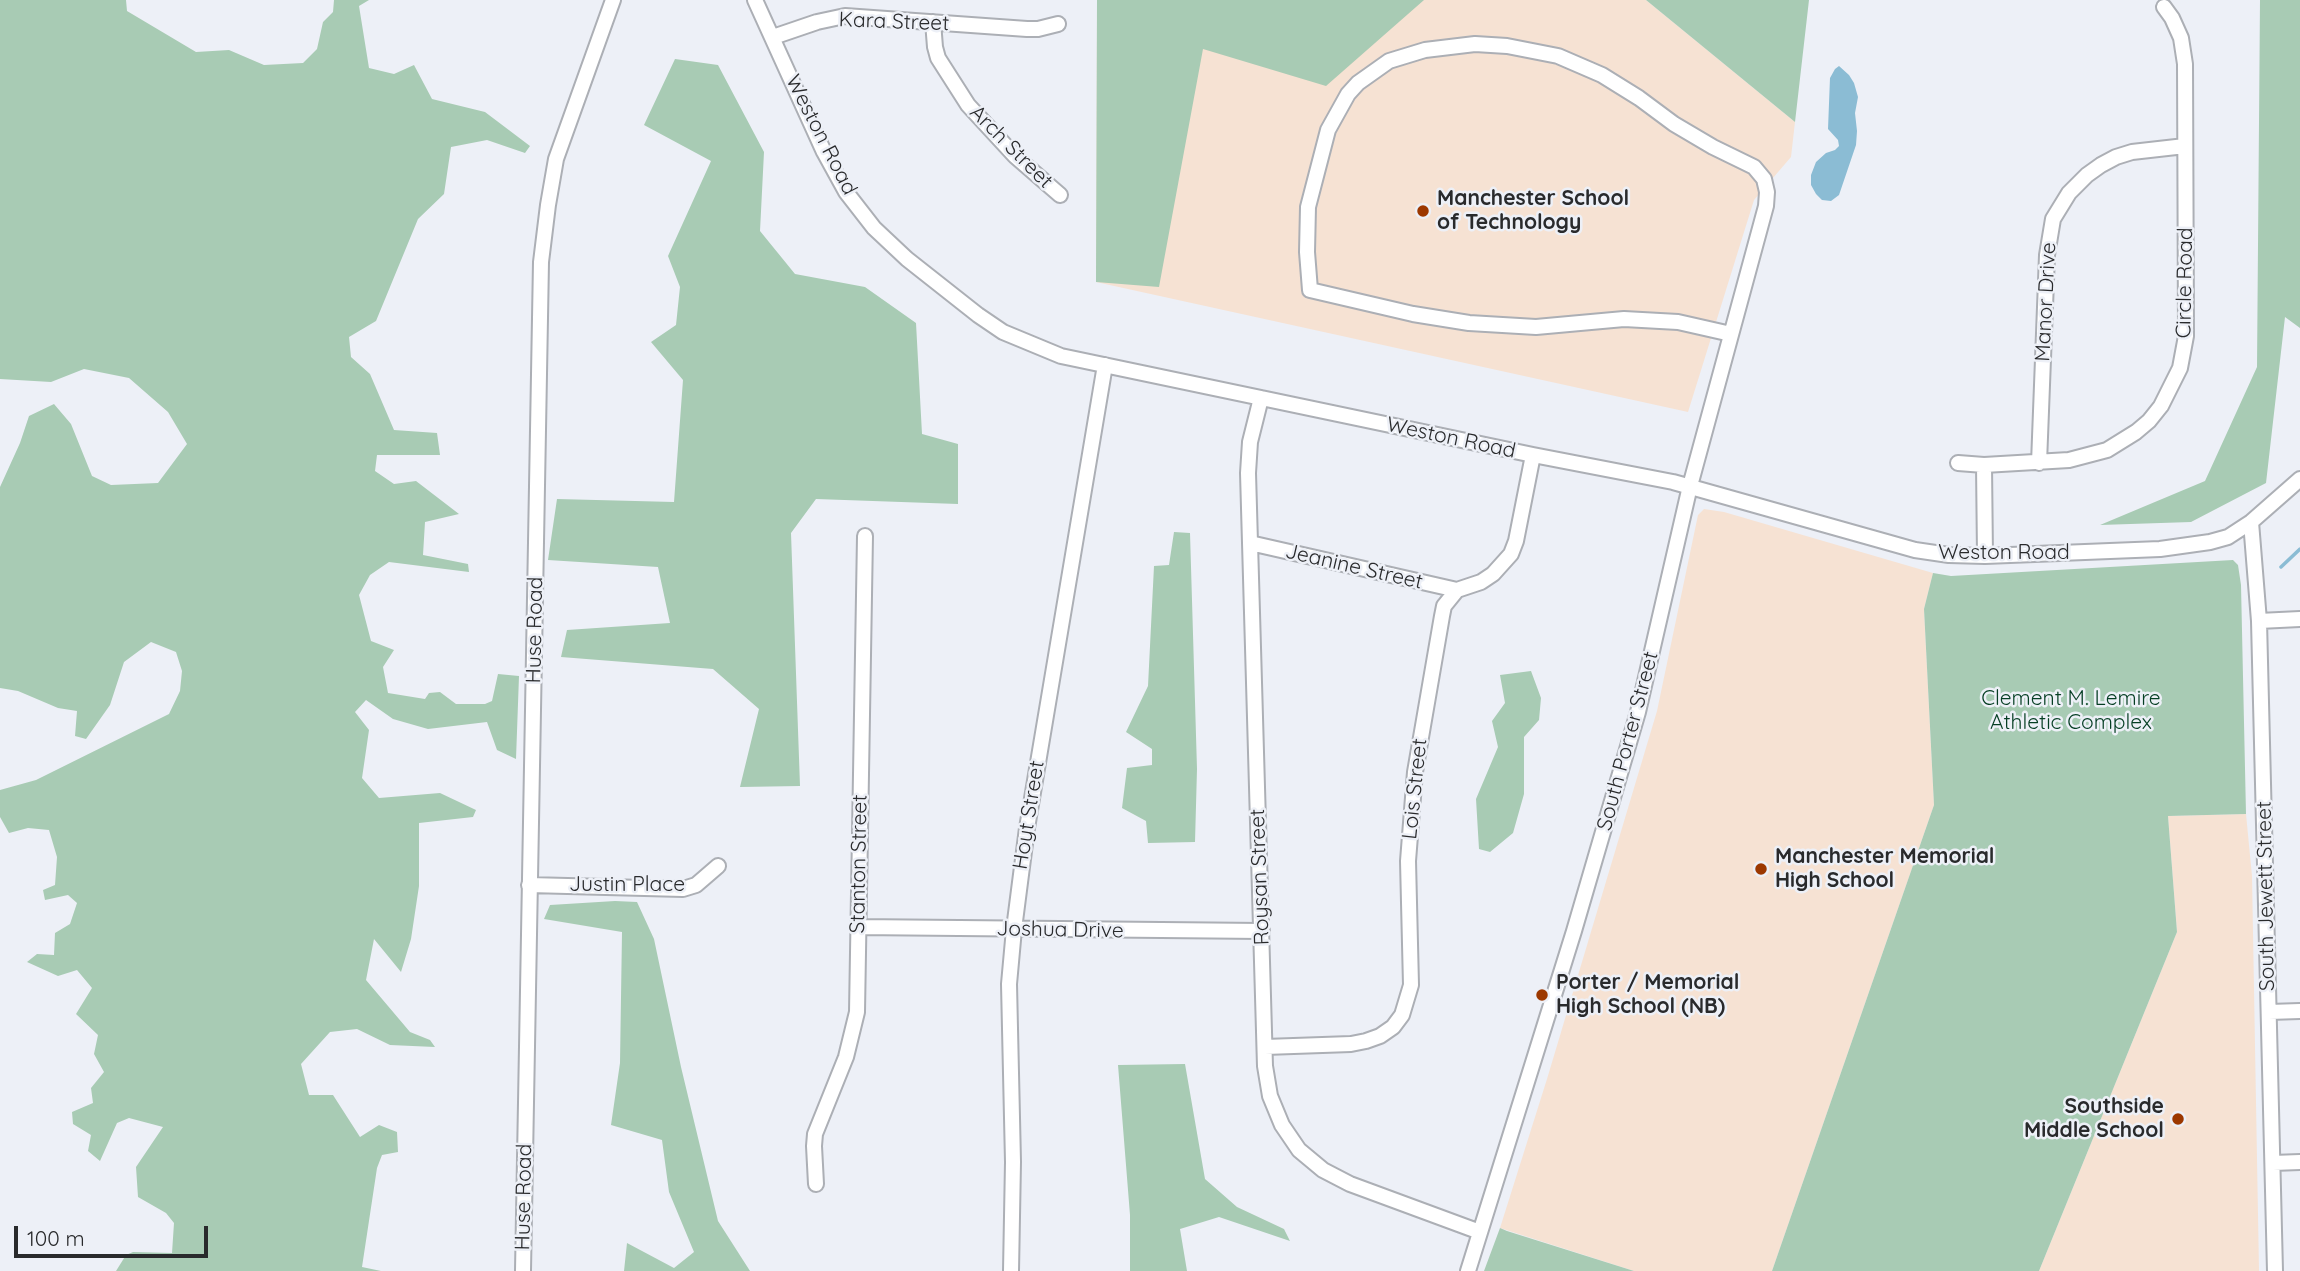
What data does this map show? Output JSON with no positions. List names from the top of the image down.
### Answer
{
  "streets": {
    "street": [
      "Kara Street",
      "Weston Road",
      "Arch Street",
      "Circle Road",
      "Manor Drive",
      "Jeanine Street",
      "Huse Road",
      "South Porter Street",
      "Lois Street",
      "Hoyt Street",
      "Stanton Street",
      "Roysan Street",
      "Justin Place",
      "South Jewett Street",
      "Joshua Drive"
    ]
  },
  "crossings": [
    ["Kara Street", "Weston Road"],
    ["Kara Street", "Arch Street"],
    ["Weston Road", "South Porter Street"],
    ["Weston Road", "Hoyt Street"],
    ["Weston Road", "Roysan Street"],
    ["Weston Road", "South Jewett Street"],
    ["Circle Road", "Manor Drive"],
    ["Jeanine Street", "Lois Street"],
    ["Jeanine Street", "Roysan Street"],
    ["Huse Road", "Justin Place"],
    ["South Porter Street", "Roysan Street"],
    ["Lois Street", "Roysan Street"],
    ["Hoyt Street", "Joshua Drive"],
    ["Stanton Street", "Joshua Drive"],
    ["Roysan Street", "Joshua Drive"]
  ],
  "parks": ["Clement M. Lemire Athletic Complex"],
  "places": [
    "Manchester School of Technology",
    "Manchester Memorial High School",
    "Porter / Memorial High School (NB)",
    "Southside Middle School"
  ],
  "scale_bar": "100 m"
}
